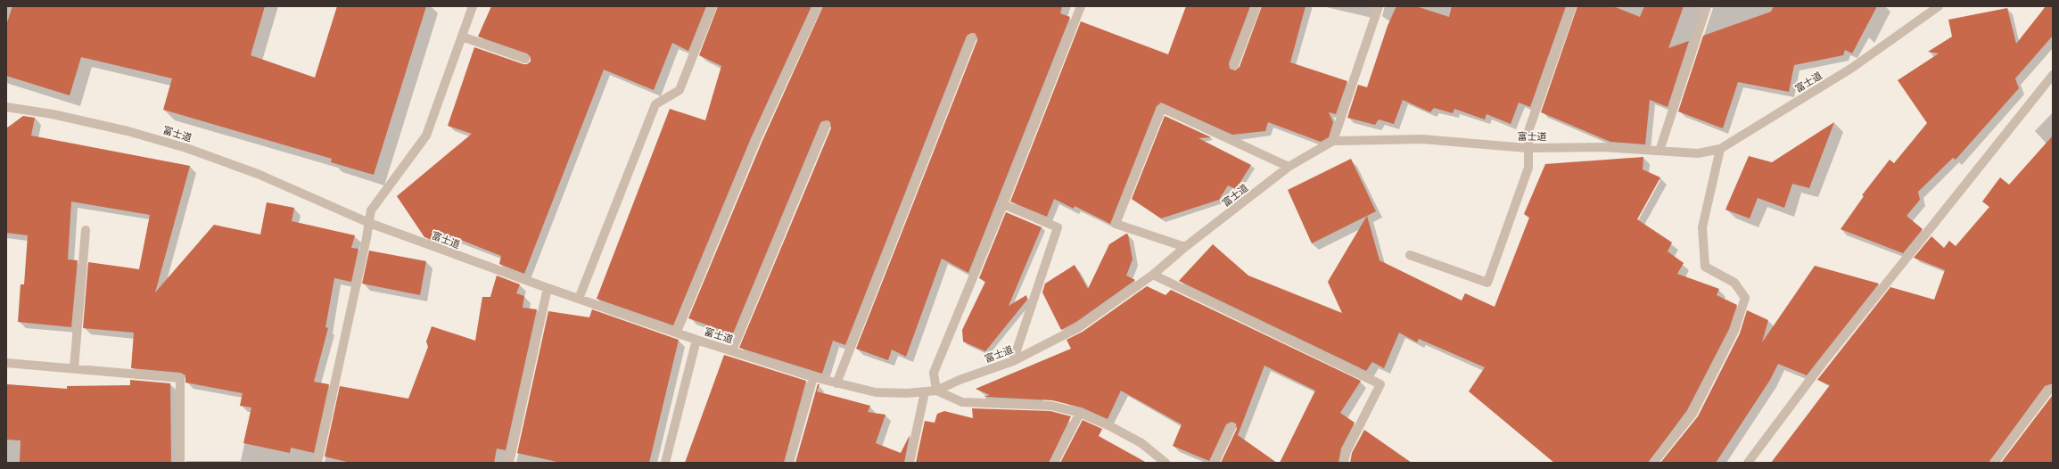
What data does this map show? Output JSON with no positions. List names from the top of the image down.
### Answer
{
  "streets": {
    "street": ["富士道"]
  }
}
